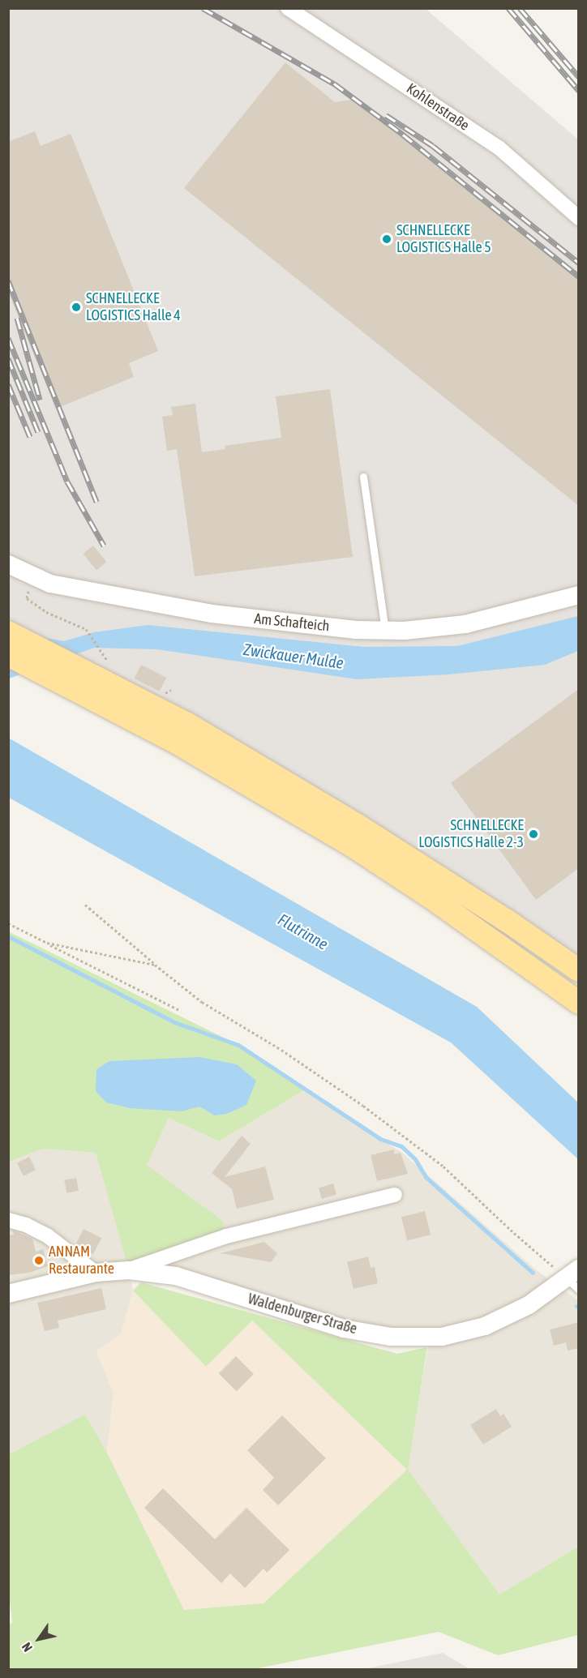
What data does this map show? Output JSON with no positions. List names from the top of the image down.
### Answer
{
  "streets": {
    "street": ["Kohlenstraße", "Am Schafteich", "Waldenburger Straße"]
  },
  "water": ["Zwickauer Mulde", "Flutrinne"],
  "places": [
    "SCHNELLECKE LOGISTICS Halle 5",
    "SCHNELLECKE LOGISTICS Halle 4",
    "SCHNELLECKE LOGISTICS Halle 2-3",
    "ANNAM Restaurante"
  ],
  "north": "bottom left"
}
